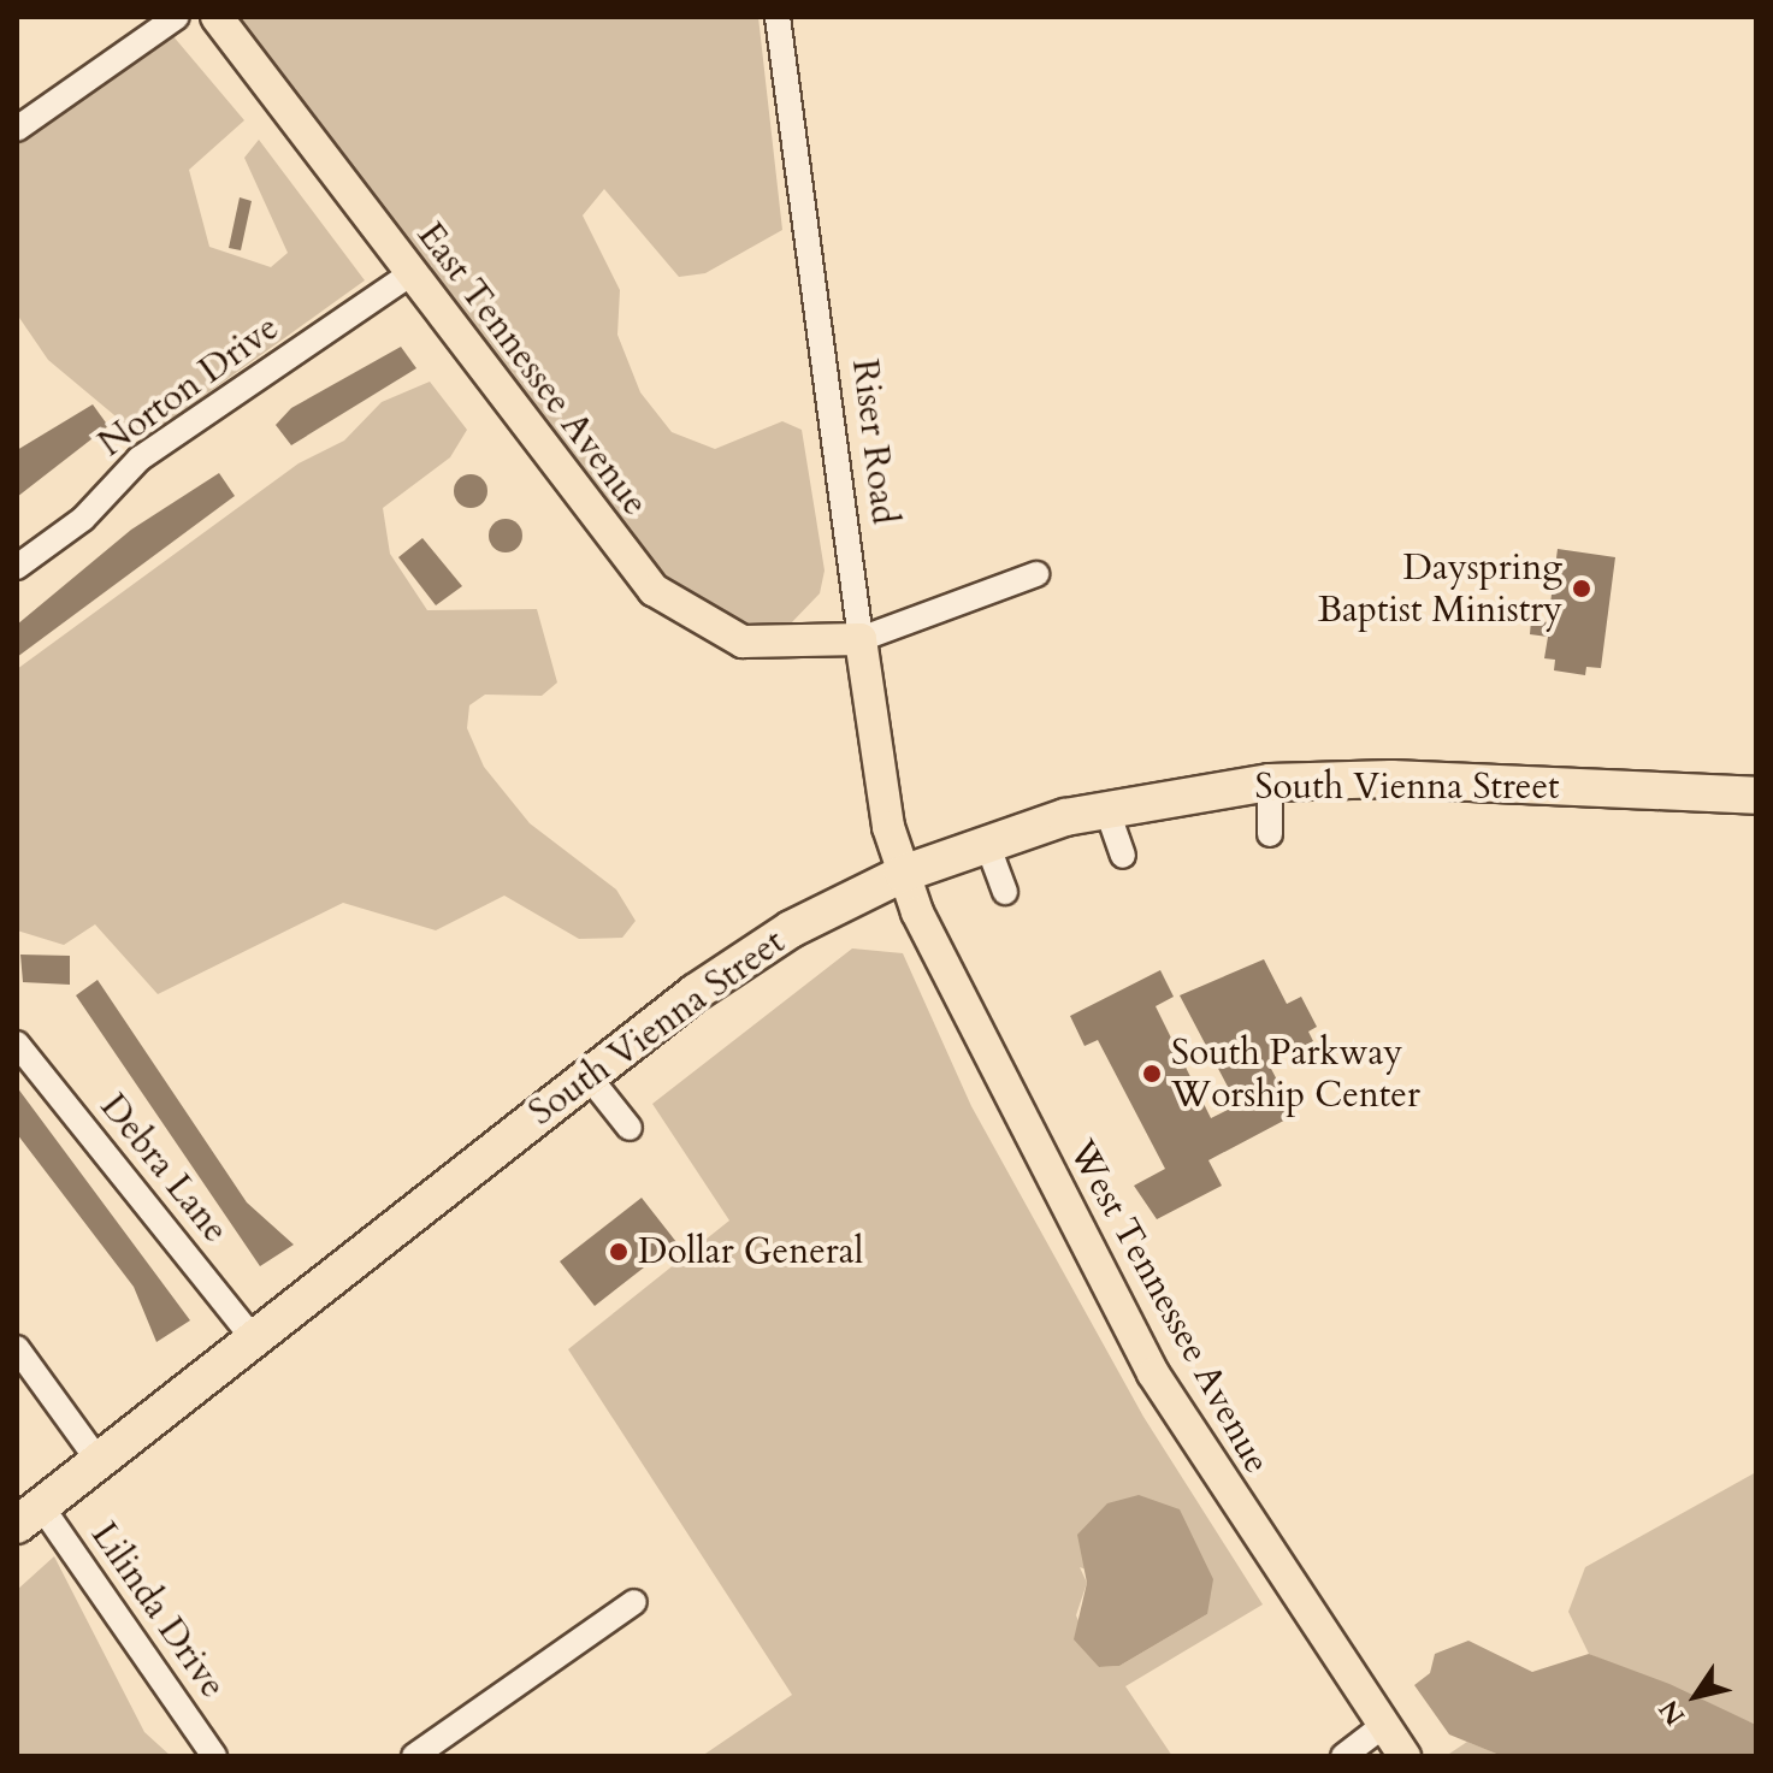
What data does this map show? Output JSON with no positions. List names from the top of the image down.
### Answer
{
  "streets": {
    "highway": ["South Vienna Street"],
    "main road": ["East Tennessee Avenue", "Riser Road", "West Tennessee Avenue"],
    "street": ["Norton Drive", "Debra Lane", "Lilinda Drive"]
  },
  "crossings": [
    ["East Tennessee Avenue", "Norton Drive"],
    ["East Tennessee Avenue", "Riser Road"],
    ["Riser Road", "South Vienna Street"],
    ["Riser Road", "West Tennessee Avenue"],
    ["South Vienna Street", "Debra Lane"],
    ["South Vienna Street", "West Tennessee Avenue"],
    ["South Vienna Street", "Lilinda Drive"]
  ],
  "places": ["Dayspring Baptist Ministry", "South Parkway Worship Center", "Dollar General"],
  "north": "bottom left"
}
